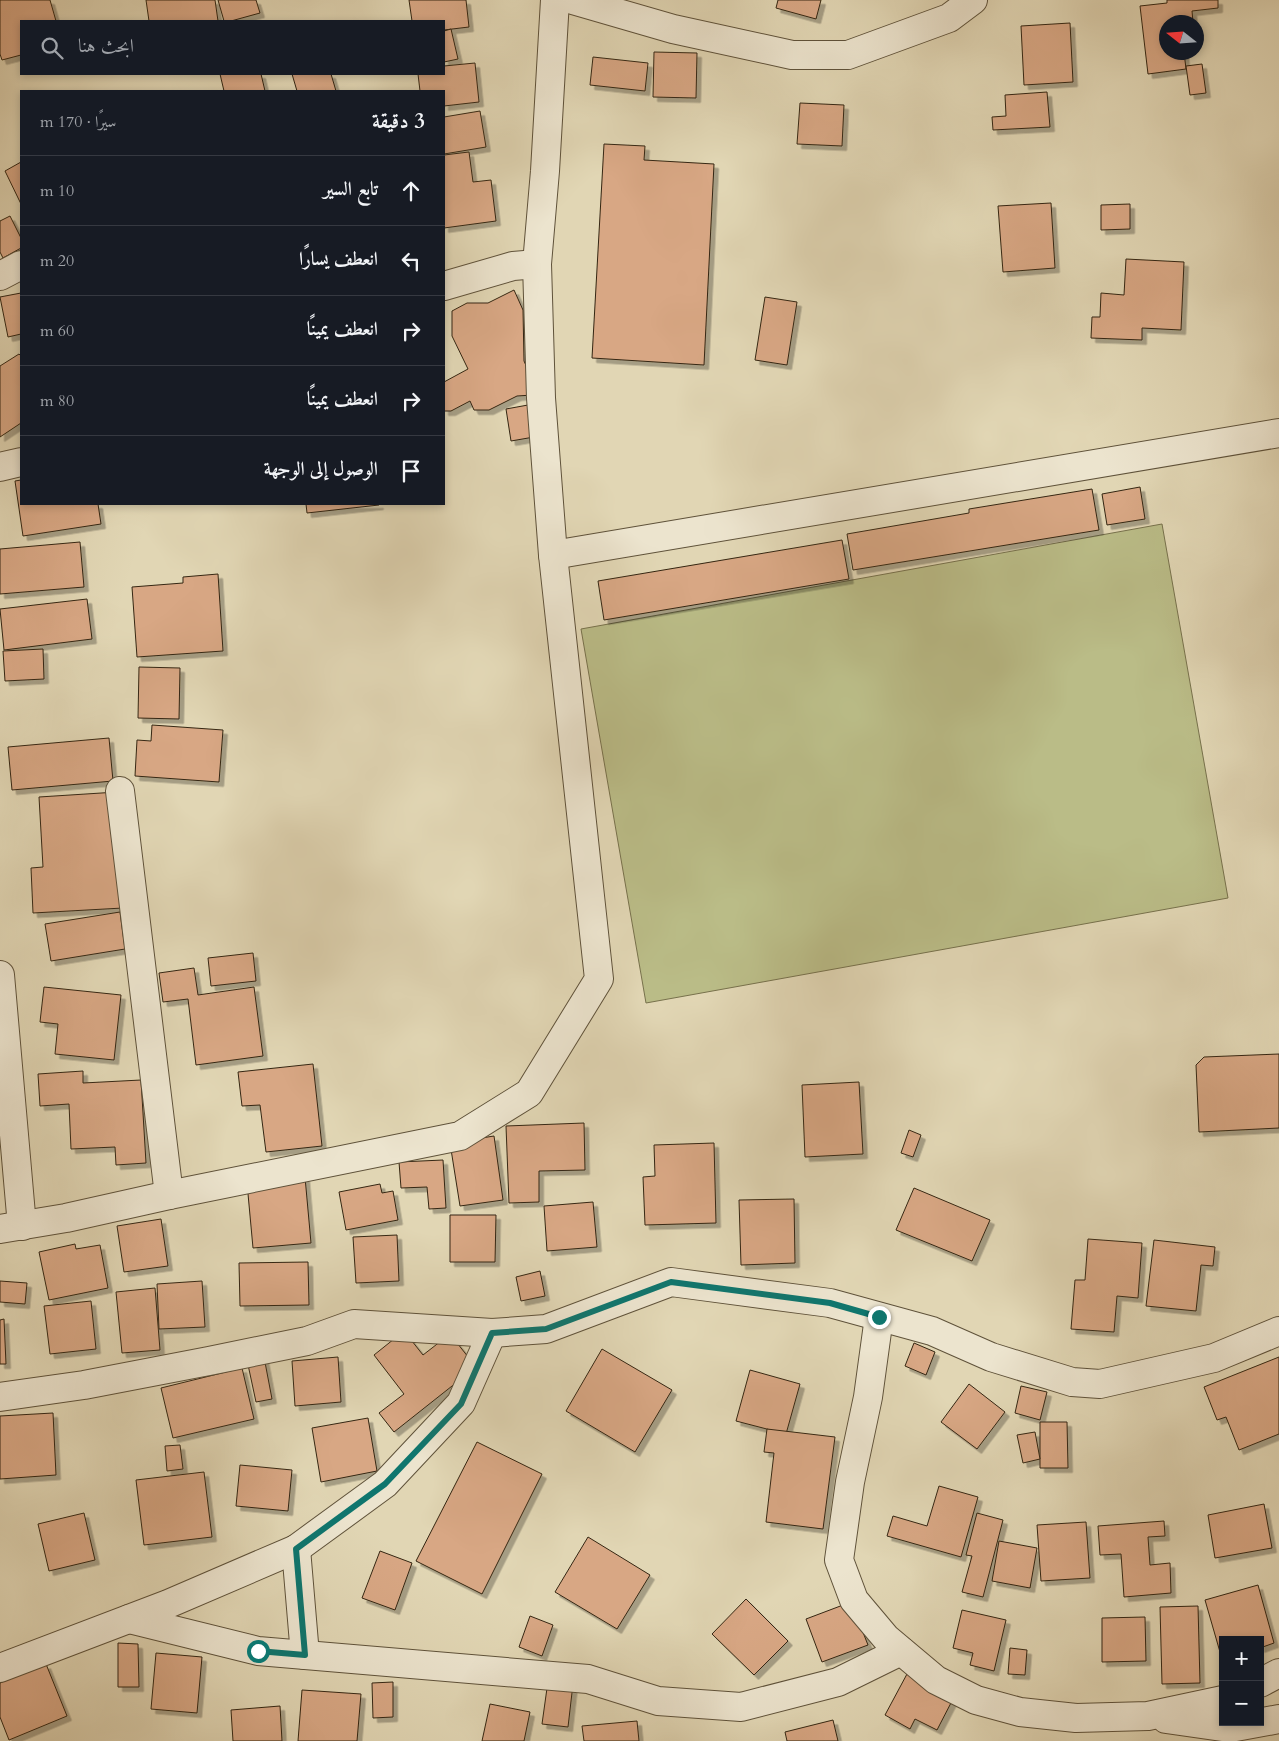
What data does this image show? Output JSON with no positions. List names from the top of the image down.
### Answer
{
  "north": "left",
  "page": {
    "search": "ابحث هنا",
    "heading": ["3 دقيقة", "سيرًا · 170 m"],
    "list": [
      ["تابع السير", "10 m"],
      ["انعطف يسارًا", "20 m"],
      ["انعطف يمينًا", "60 m"],
      ["انعطف يمينًا", "80 m"],
      "الوصول إلى الوجهة"
    ],
    "map_buttons": ["+", "−"]
  }
}
